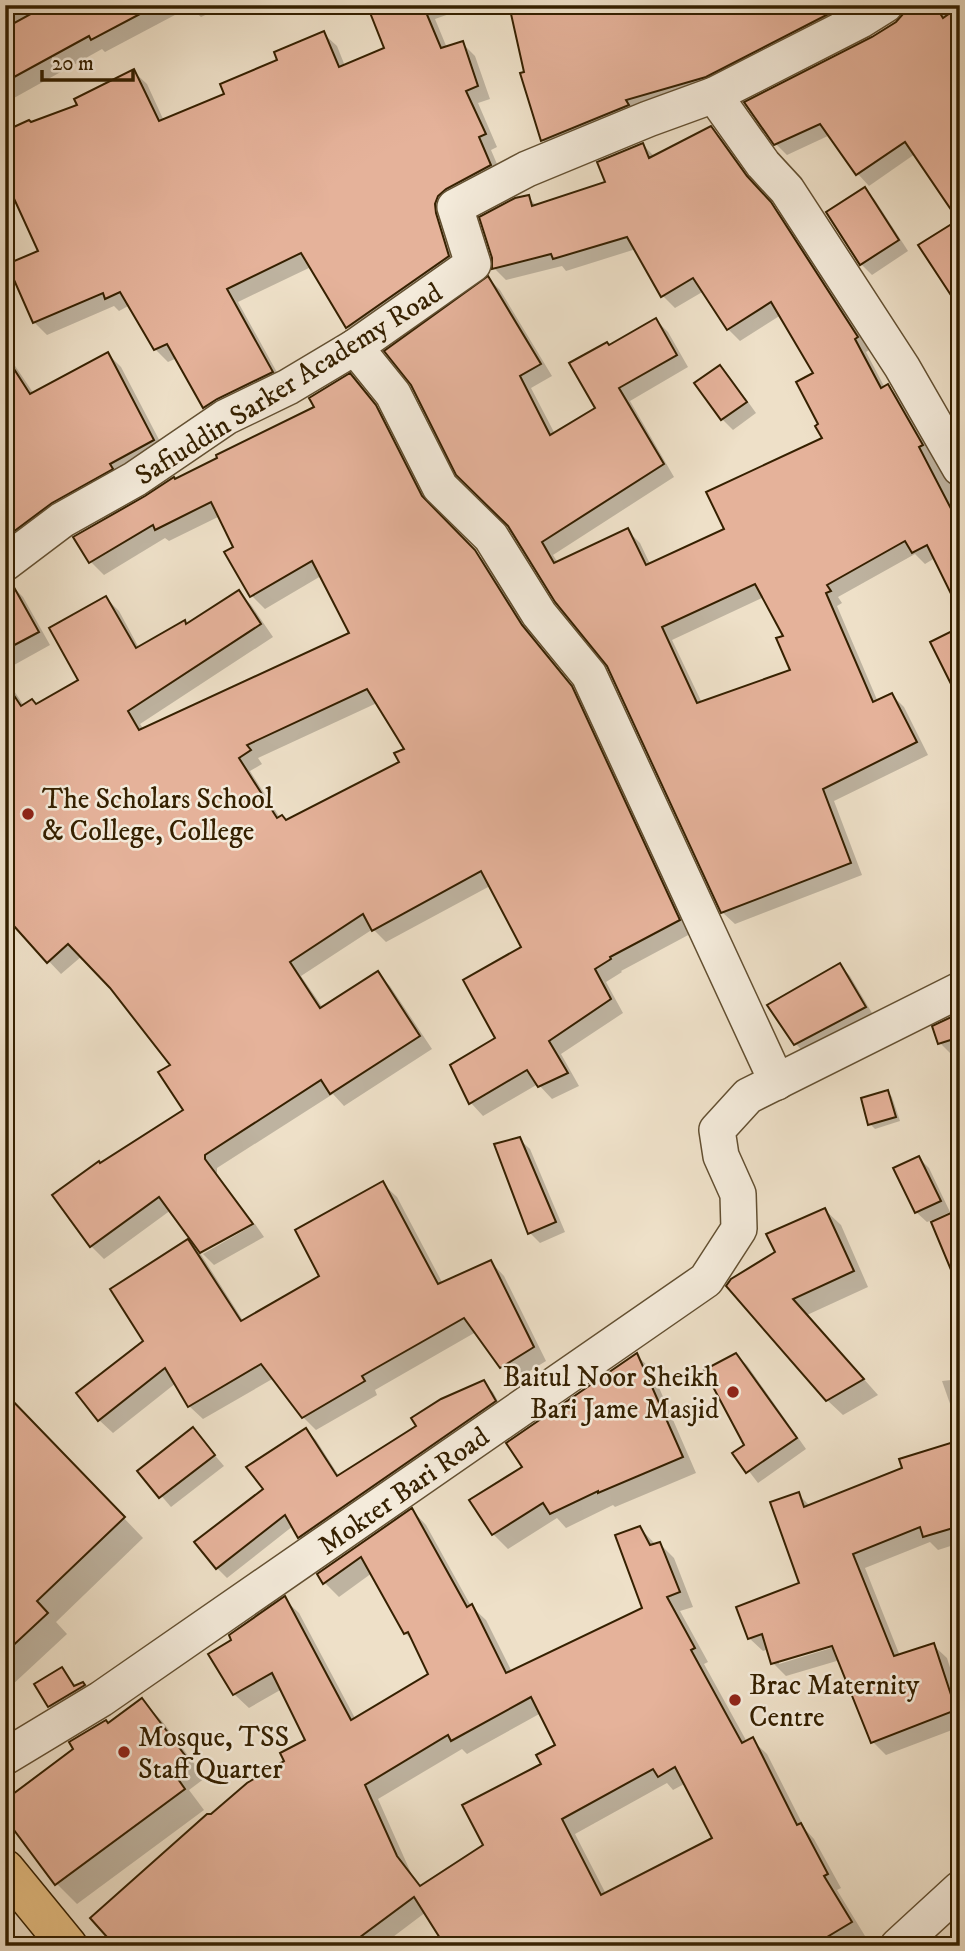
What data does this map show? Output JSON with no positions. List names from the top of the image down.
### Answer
{
  "streets": {
    "street": ["Safiuddin Sarker Academy Road", "Mokter Bari Road"]
  },
  "places": [
    "The Scholars School & College, College",
    "Baitul Noor Sheikh Bari Jame Masjid",
    "Brac Maternity Centre",
    "Mosque, TSS Staff Quarter"
  ],
  "scale_bar": "20 m"
}
